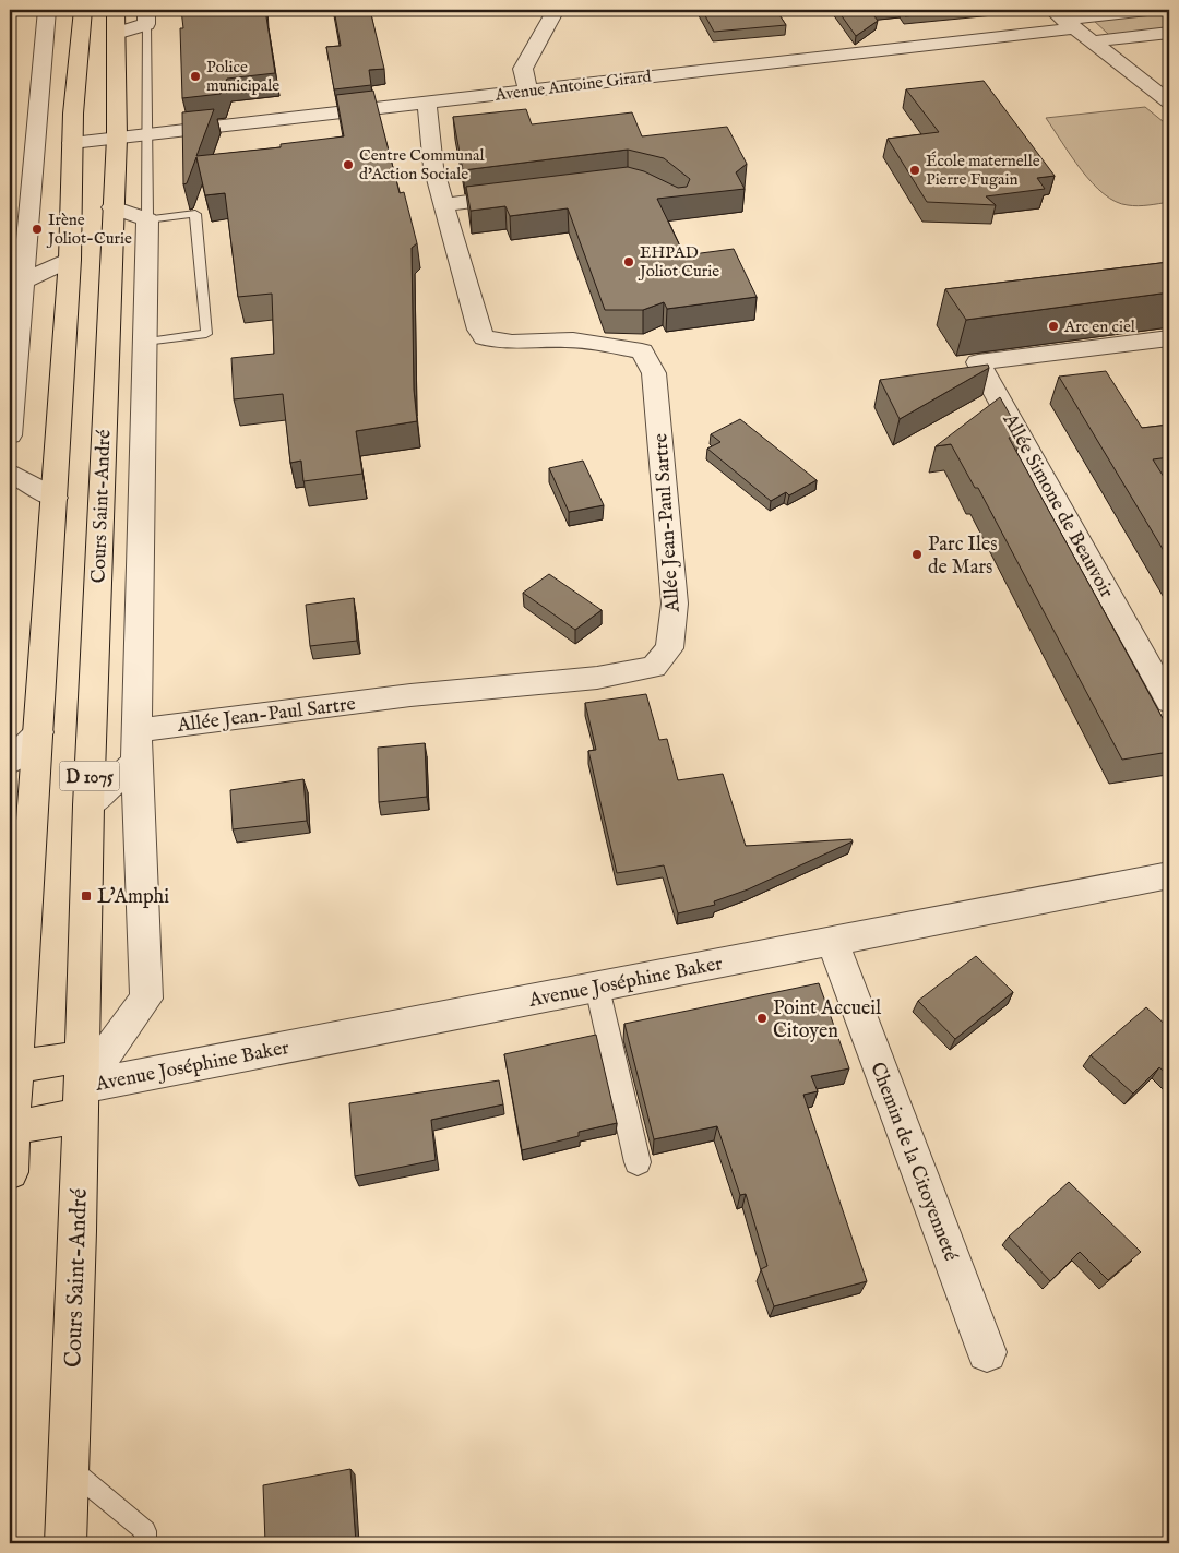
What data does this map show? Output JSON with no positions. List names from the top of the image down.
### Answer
{
  "streets": {
    "main road": ["Cours Saint-André", "D 1075"],
    "street": [
      "Avenue Antoine Girard",
      "Allée Simone de Beauvoir",
      "Allée Jean-Paul Sartre",
      "Avenue Joséphine Baker",
      "Chemin de la Citoyenneté"
    ]
  },
  "crossings": [
    ["Avenue Antoine Girard", "Cours Saint-André"],
    ["Avenue Antoine Girard", "D 1075"],
    ["Cours Saint-André", "Allée Jean-Paul Sartre"],
    ["Cours Saint-André", "Avenue Joséphine Baker"],
    ["Avenue Joséphine Baker", "Chemin de la Citoyenneté"]
  ],
  "places": {
    "other": [
      "Police municipale",
      "Centre Communal d'Action Sociale",
      "École maternelle Pierre Fugain",
      "Irène Joliot-Curie",
      "EHPAD Joliot Curie",
      "Arc en ciel",
      "Parc Iles de Mars",
      "Point Accueil Citoyen"
    ],
    "transit": ["L'Amphi"]
  }
}
